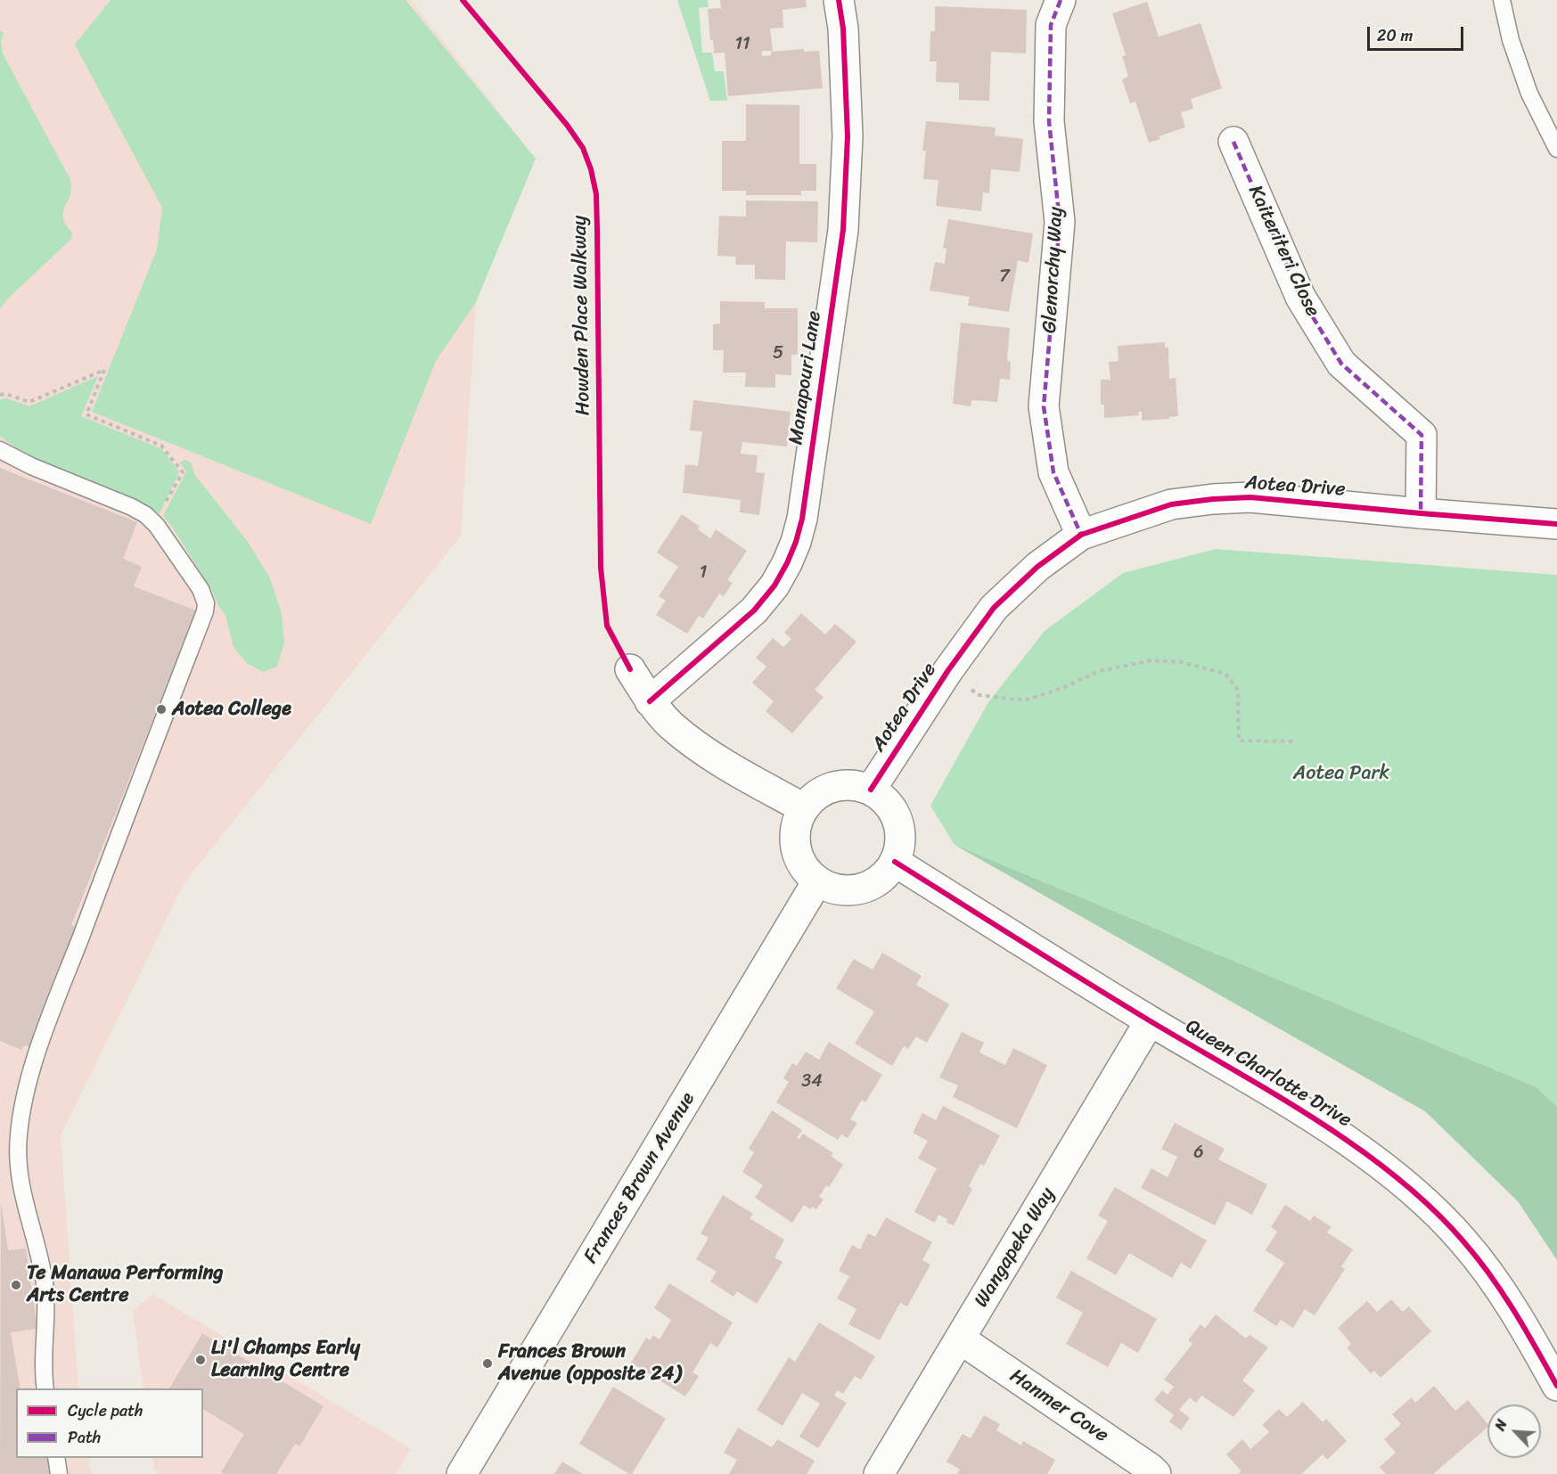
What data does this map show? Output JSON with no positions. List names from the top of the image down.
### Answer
{
  "streets": {
    "street": [
      "Kaiteriteri Close",
      "Glenorchy Way",
      "Manapouri Lane",
      "Aotea Drive",
      "Queen Charlotte Drive",
      "Frances Brown Avenue",
      "Wangapeka Way",
      "Hanmer Cove"
    ],
    "cycle path": ["Howden Place Walkway"]
  },
  "crossings": [
    ["Kaiteriteri Close", "Aotea Drive"],
    ["Glenorchy Way", "Aotea Drive"],
    ["Aotea Drive", "Queen Charlotte Drive"],
    ["Aotea Drive", "Frances Brown Avenue"],
    ["Queen Charlotte Drive", "Frances Brown Avenue"],
    ["Queen Charlotte Drive", "Wangapeka Way"],
    ["Wangapeka Way", "Hanmer Cove"]
  ],
  "parks": ["Aotea Park"],
  "places": [
    "Aotea College",
    "Te Manawa Performing Arts Centre",
    "Li'l Champs Early Learning Centre",
    "Frances Brown Avenue (opposite 24)"
  ],
  "house_numbers": [
    "11",
    "7",
    "5",
    "1",
    "34",
    "6"
  ],
  "legend": ["Cycle path", "Path"],
  "scale_bar": "20 m",
  "north": "top left"
}
